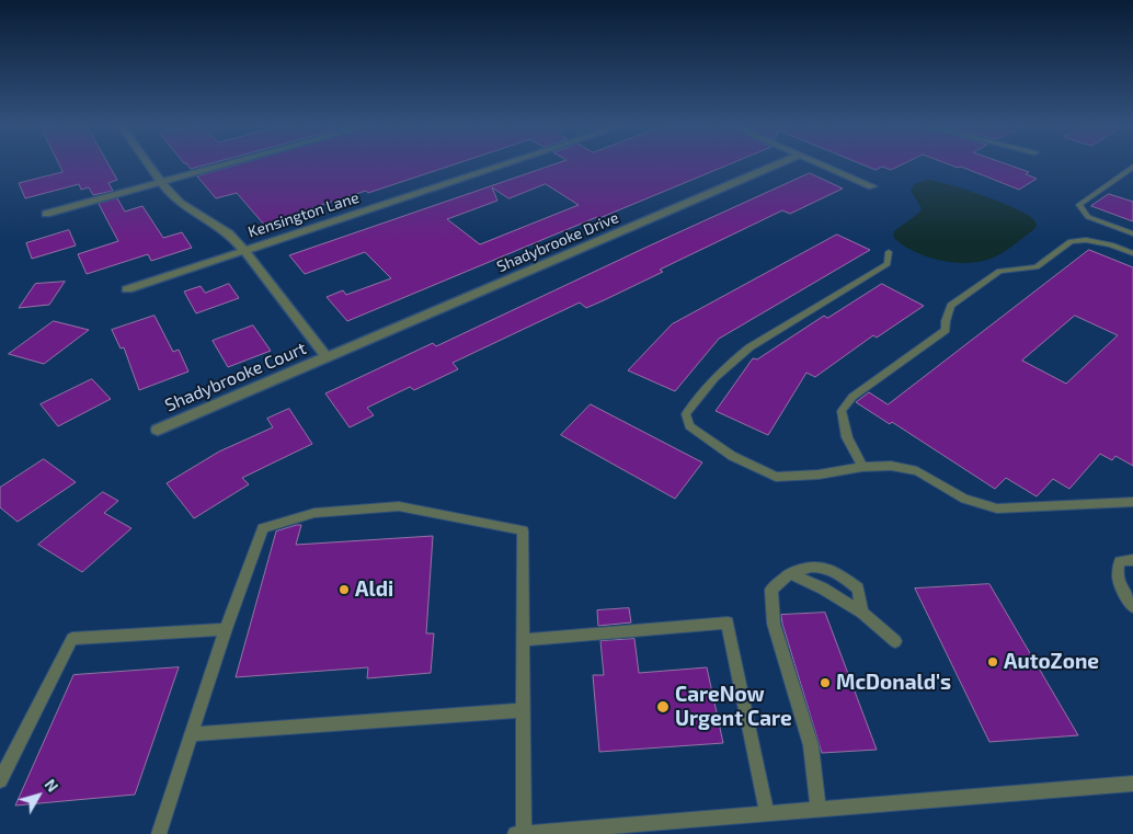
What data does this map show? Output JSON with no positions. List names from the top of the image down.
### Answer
{
  "streets": {
    "street": ["Kensington Lane", "Shadybrooke Drive", "Shadybrooke Court"]
  },
  "crossings": [
    ["Shadybrooke Drive", "Shadybrooke Court"]
  ],
  "places": [
    "Aldi",
    "AutoZone",
    "McDonald's",
    "CareNow Urgent Care"
  ],
  "north": "top right"
}
